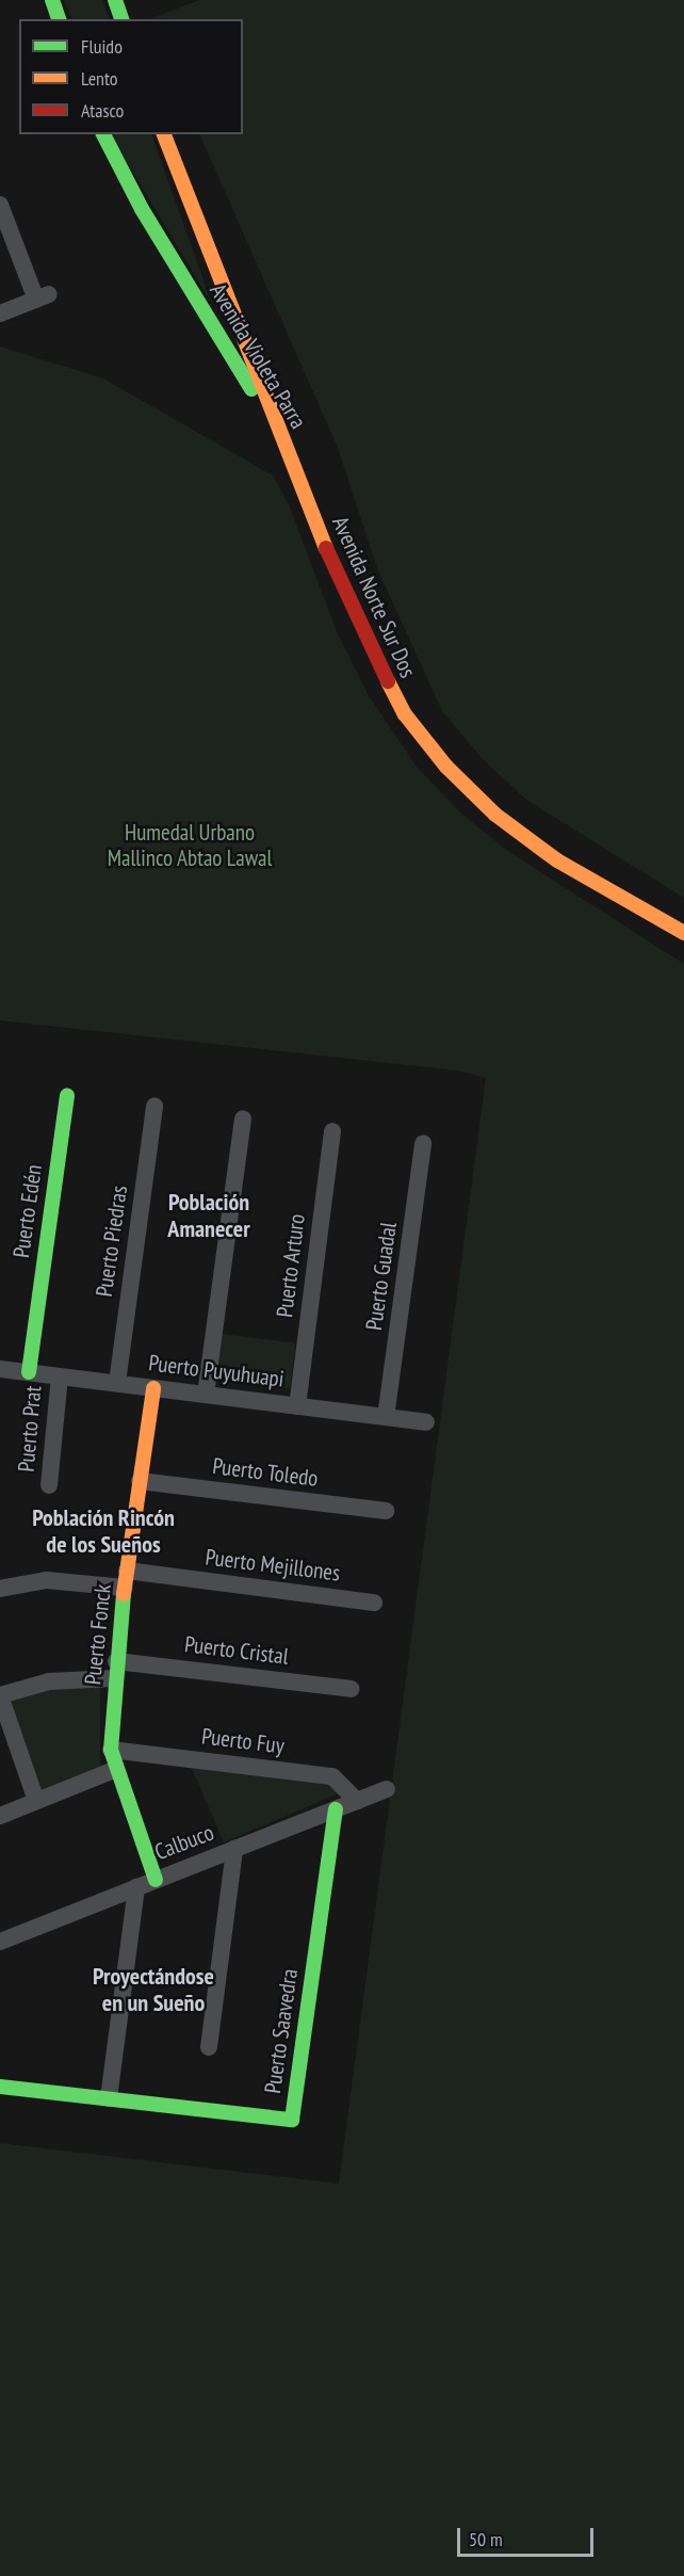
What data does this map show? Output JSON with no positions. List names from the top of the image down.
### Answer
{
  "streets": {
    "main road": [
      "Avenida Violeta Parra",
      "Avenida Norte Sur Dos",
      "Puerto Edén",
      "Puerto Fonck",
      "Puerto Saavedra"
    ],
    "street": [
      "Puerto Piedras",
      "Puerto Arturo",
      "Puerto Guadal",
      "Puerto Puyuhuapi",
      "Puerto Prat",
      "Puerto Toledo",
      "Puerto Mejillones",
      "Puerto Cristal",
      "Puerto Fuy",
      "Calbuco"
    ]
  },
  "crossings": [
    ["Avenida Violeta Parra", "Avenida Norte Sur Dos"],
    ["Puerto Edén", "Puerto Puyuhuapi"],
    ["Puerto Piedras", "Puerto Puyuhuapi"],
    ["Puerto Arturo", "Puerto Puyuhuapi"],
    ["Puerto Guadal", "Puerto Puyuhuapi"],
    ["Puerto Puyuhuapi", "Puerto Prat"],
    ["Puerto Puyuhuapi", "Puerto Fonck"],
    ["Puerto Toledo", "Puerto Fonck"],
    ["Puerto Mejillones", "Puerto Fonck"],
    ["Puerto Fonck", "Puerto Cristal"],
    ["Puerto Fonck", "Puerto Fuy"],
    ["Puerto Fonck", "Calbuco"],
    ["Puerto Fuy", "Calbuco"],
    ["Calbuco", "Puerto Saavedra"]
  ],
  "districts": ["Población Amanecer", "Población Rincón de los Sueños", "Proyectándose en un Sueño"],
  "parks": ["Humedal Urbano Mallinco Abtao Lawal"],
  "legend": ["Fluido", "Lento", "Atasco"],
  "scale_bar": "50 m"
}
